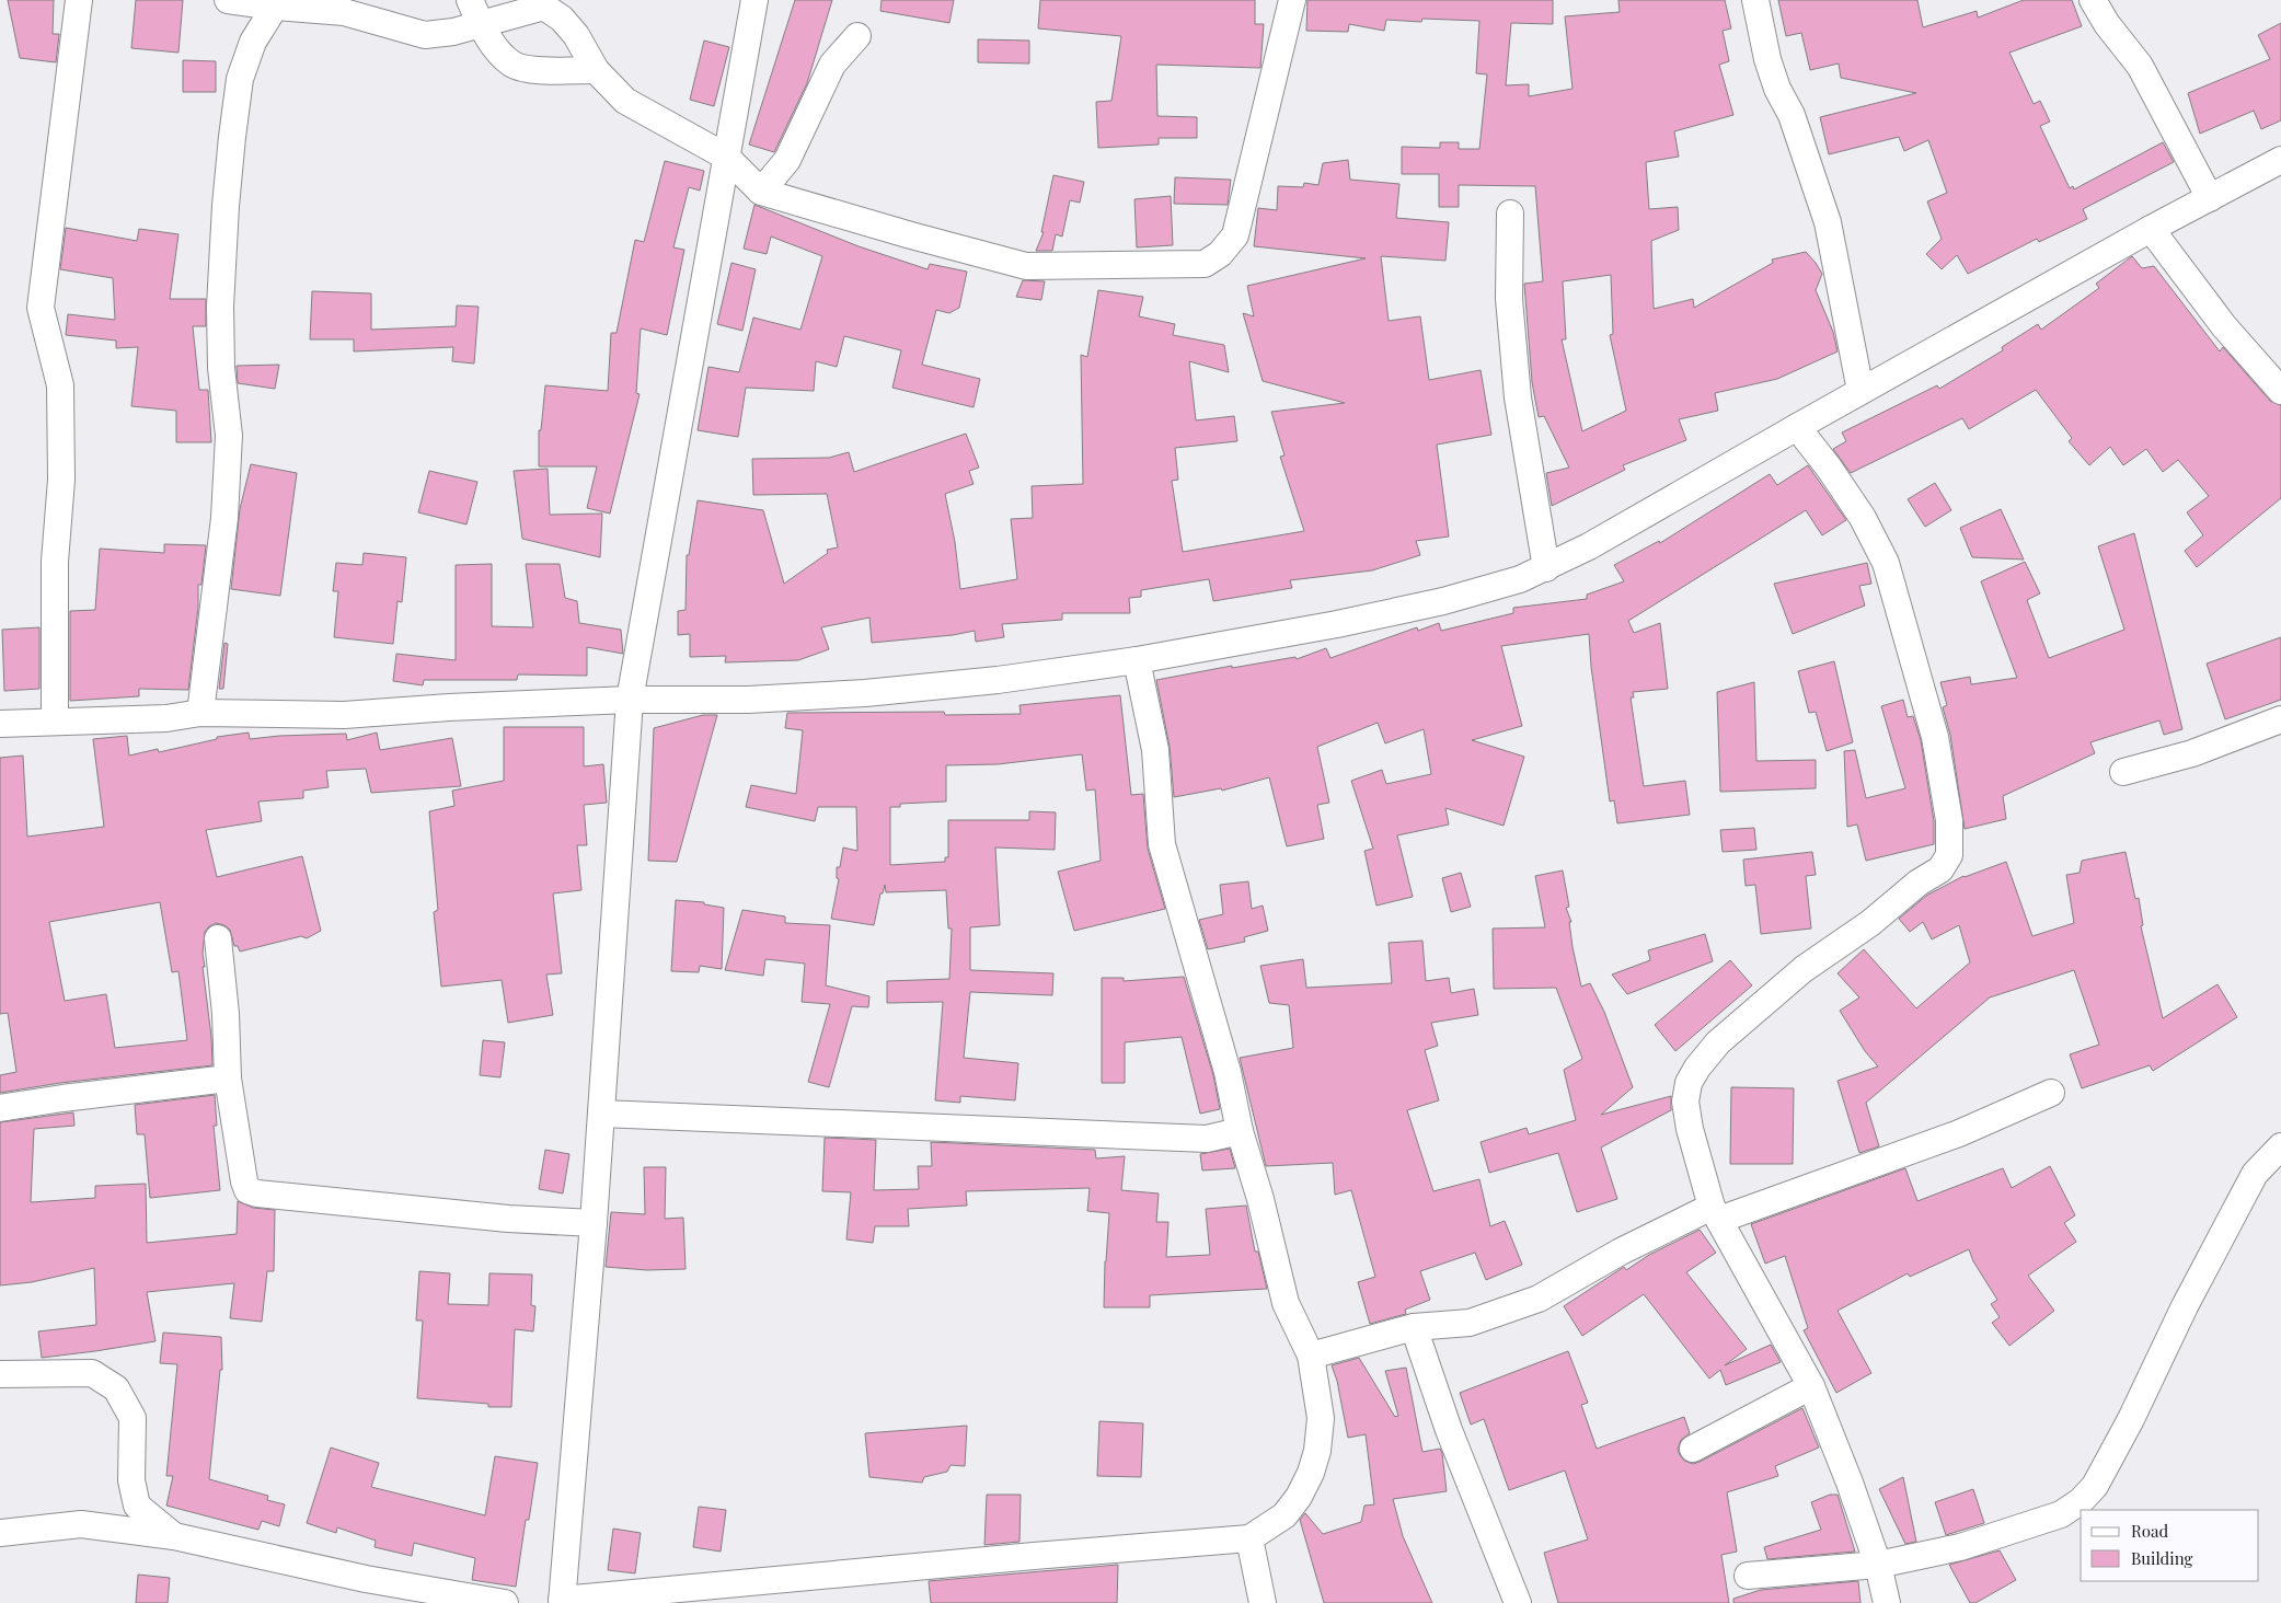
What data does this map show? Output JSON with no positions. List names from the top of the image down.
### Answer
{
  "legend": ["Road", "Building"]
}
